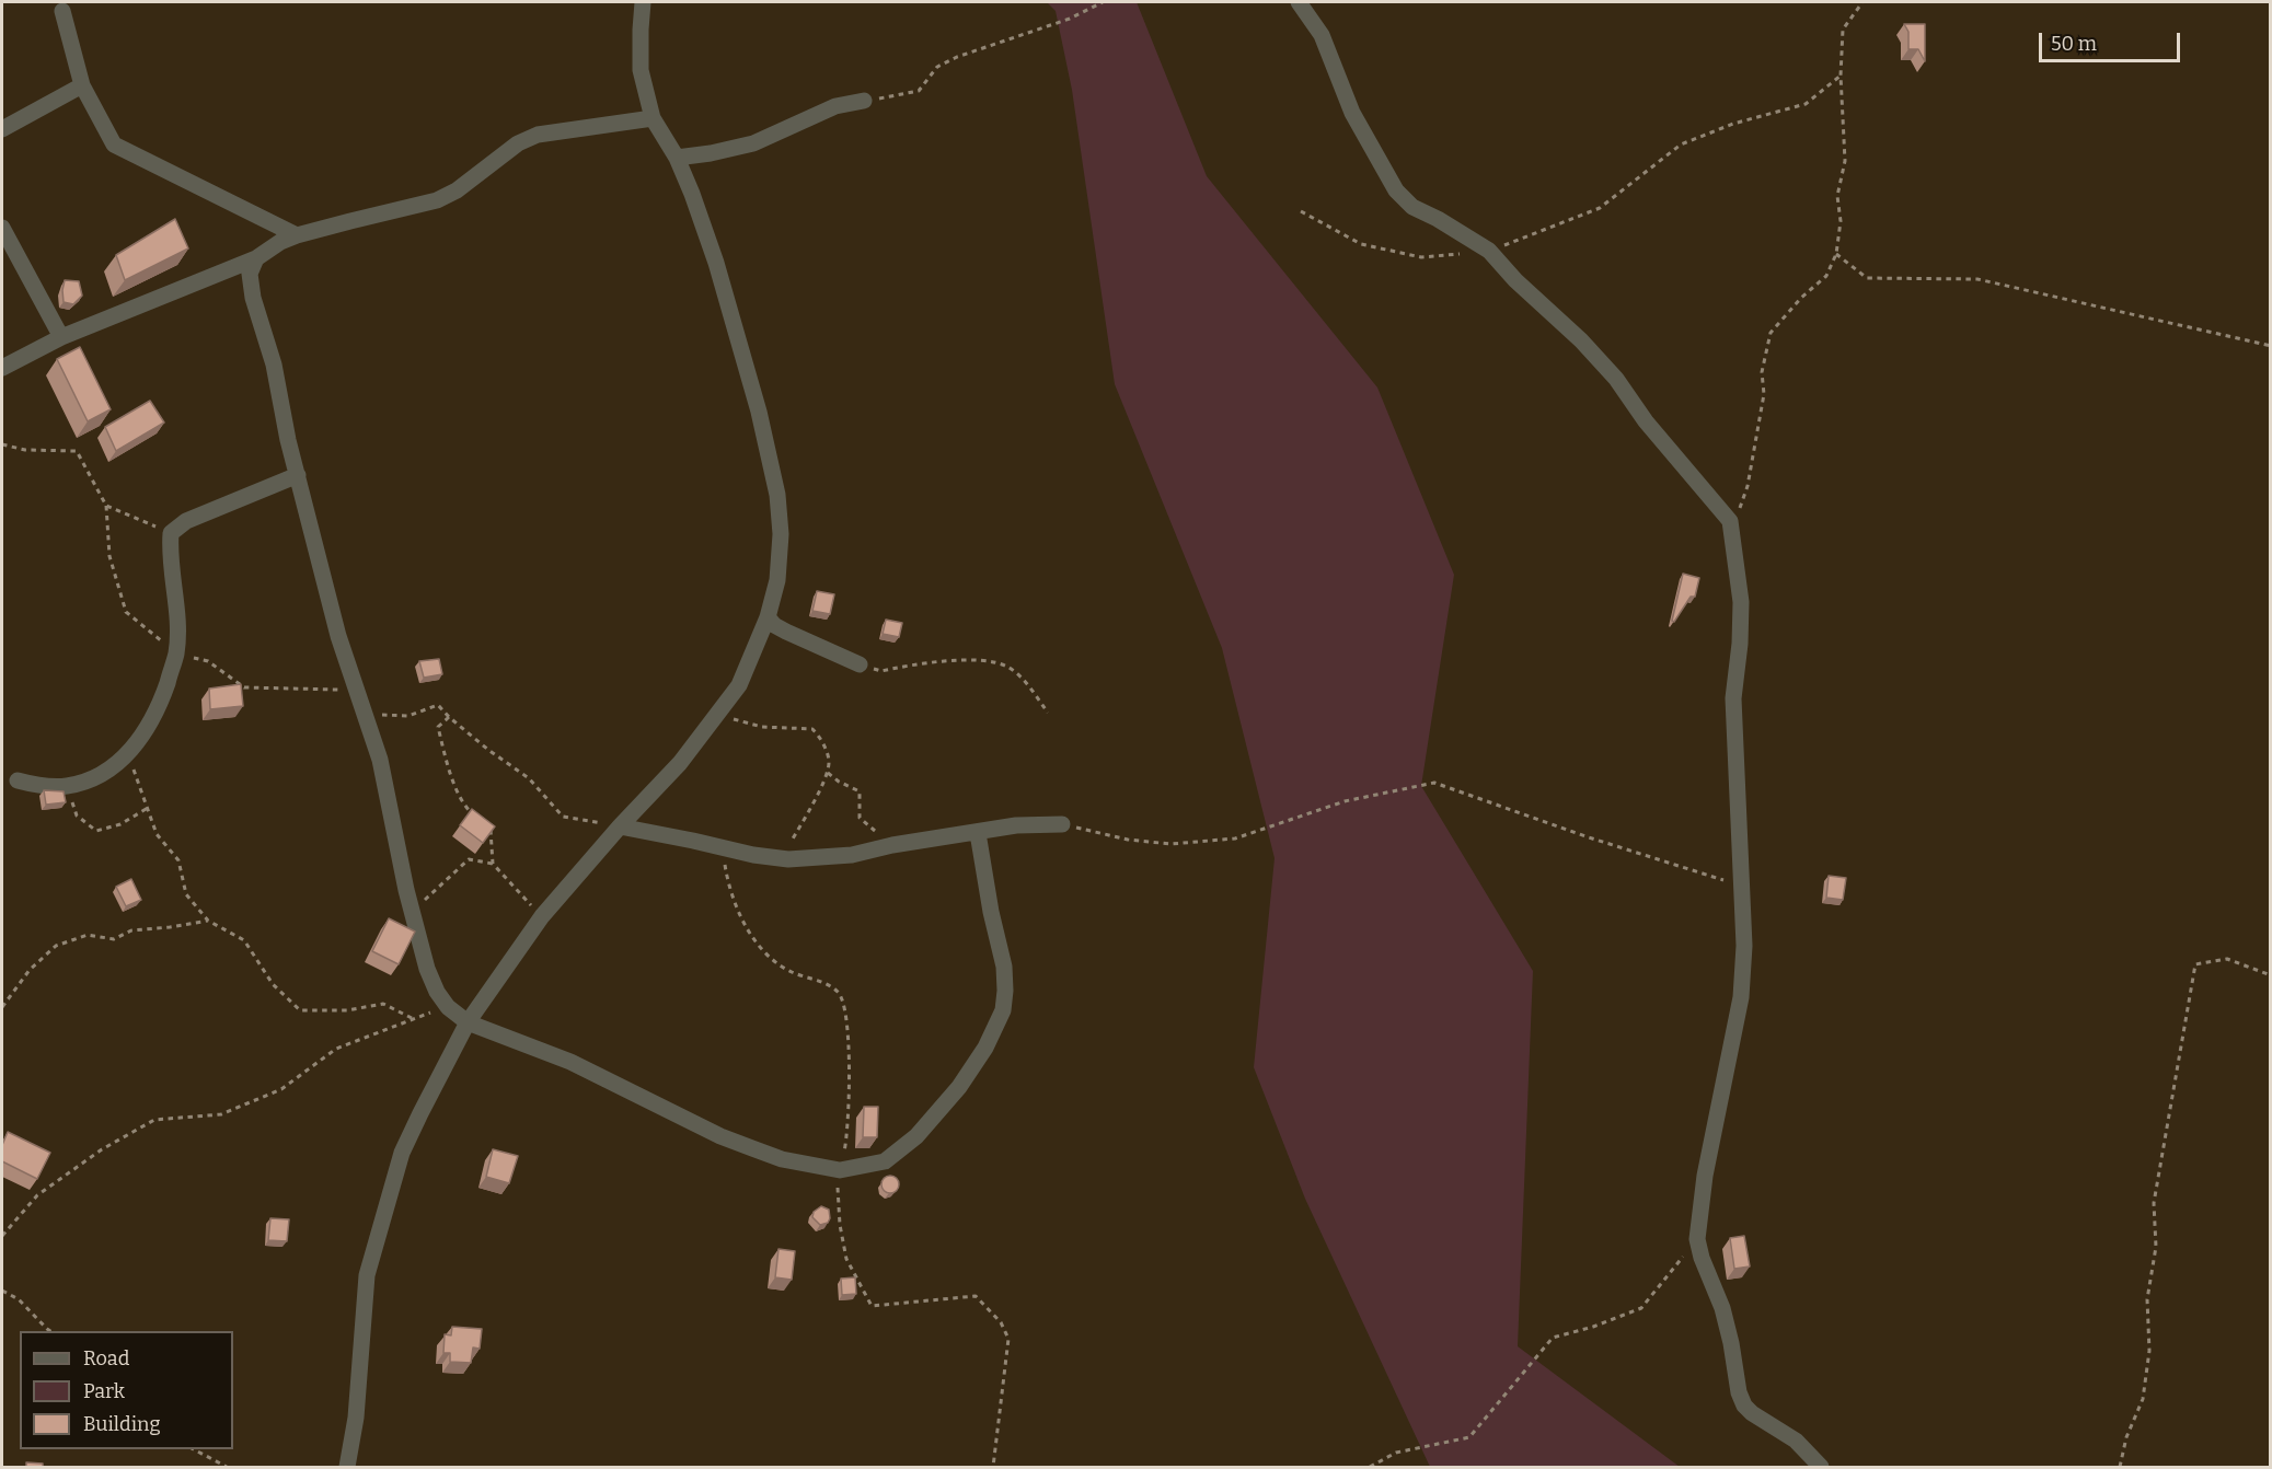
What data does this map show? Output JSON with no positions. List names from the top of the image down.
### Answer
{
  "legend": ["Road", "Park", "Building"],
  "scale_bar": "50 m"
}
